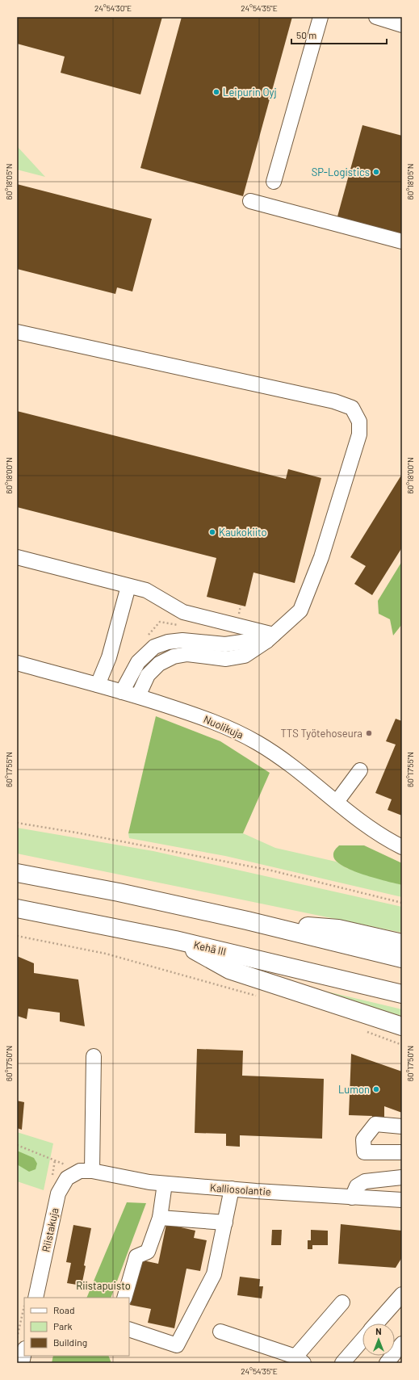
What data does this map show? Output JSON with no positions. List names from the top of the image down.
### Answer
{
  "streets": {
    "highway": ["Kehä III"],
    "street": ["Nuolikuja", "Kalliosolantie", "Riistakuja"]
  },
  "crossings": [
    ["Kalliosolantie", "Riistakuja"]
  ],
  "parks": ["Riistapuisto"],
  "places": [
    "Leipurin Oyj",
    "SP-Logistics",
    "Kaukokiito",
    "TTS Työtehoseura",
    "Lumon"
  ],
  "legend": ["Road", "Park", "Building"],
  "scale_bar": "50 m",
  "north": "top",
  "coordinates": [
    "24°54'30\"E",
    "24°54'35\"E",
    "60°18'05\"N",
    "60°18'00\"N",
    "60°17'55\"N",
    "60°17'50\"N"
  ]
}
